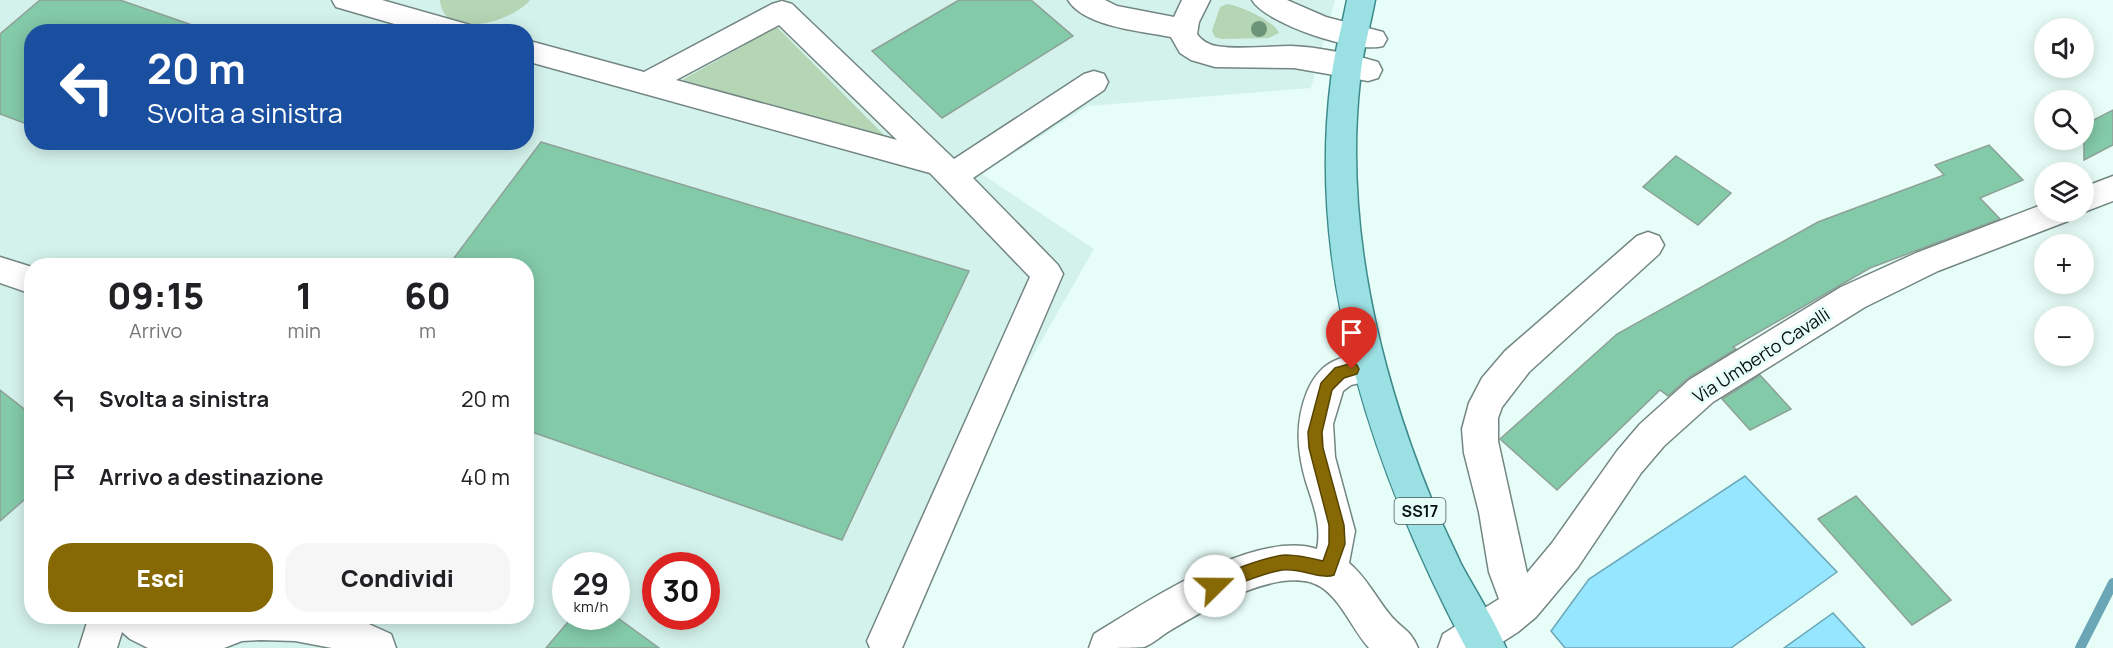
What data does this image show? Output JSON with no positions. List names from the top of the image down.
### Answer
{
  "streets": {
    "main road": ["SS17"],
    "street": ["Via Umberto Cavalli"]
  },
  "crossings": [
    ["Via Umberto Cavalli", "SS17"]
  ],
  "page": {
    "map_buttons": ["+", "−"],
    "turn": ["20 m", "Svolta a sinistra"],
    "eta": [
      "09:15",
      "Arrivo",
      "1",
      "min",
      "60",
      "m"
    ],
    "list": [
      {
        "name": "Svolta a sinistra",
        "value": "20 m"
      },
      {
        "name": "Arrivo a destinazione",
        "value": "40 m"
      }
    ],
    "buttons": ["Esci", "Condividi"],
    "speed": "29 km/h",
    "limit": "30"
  }
}
